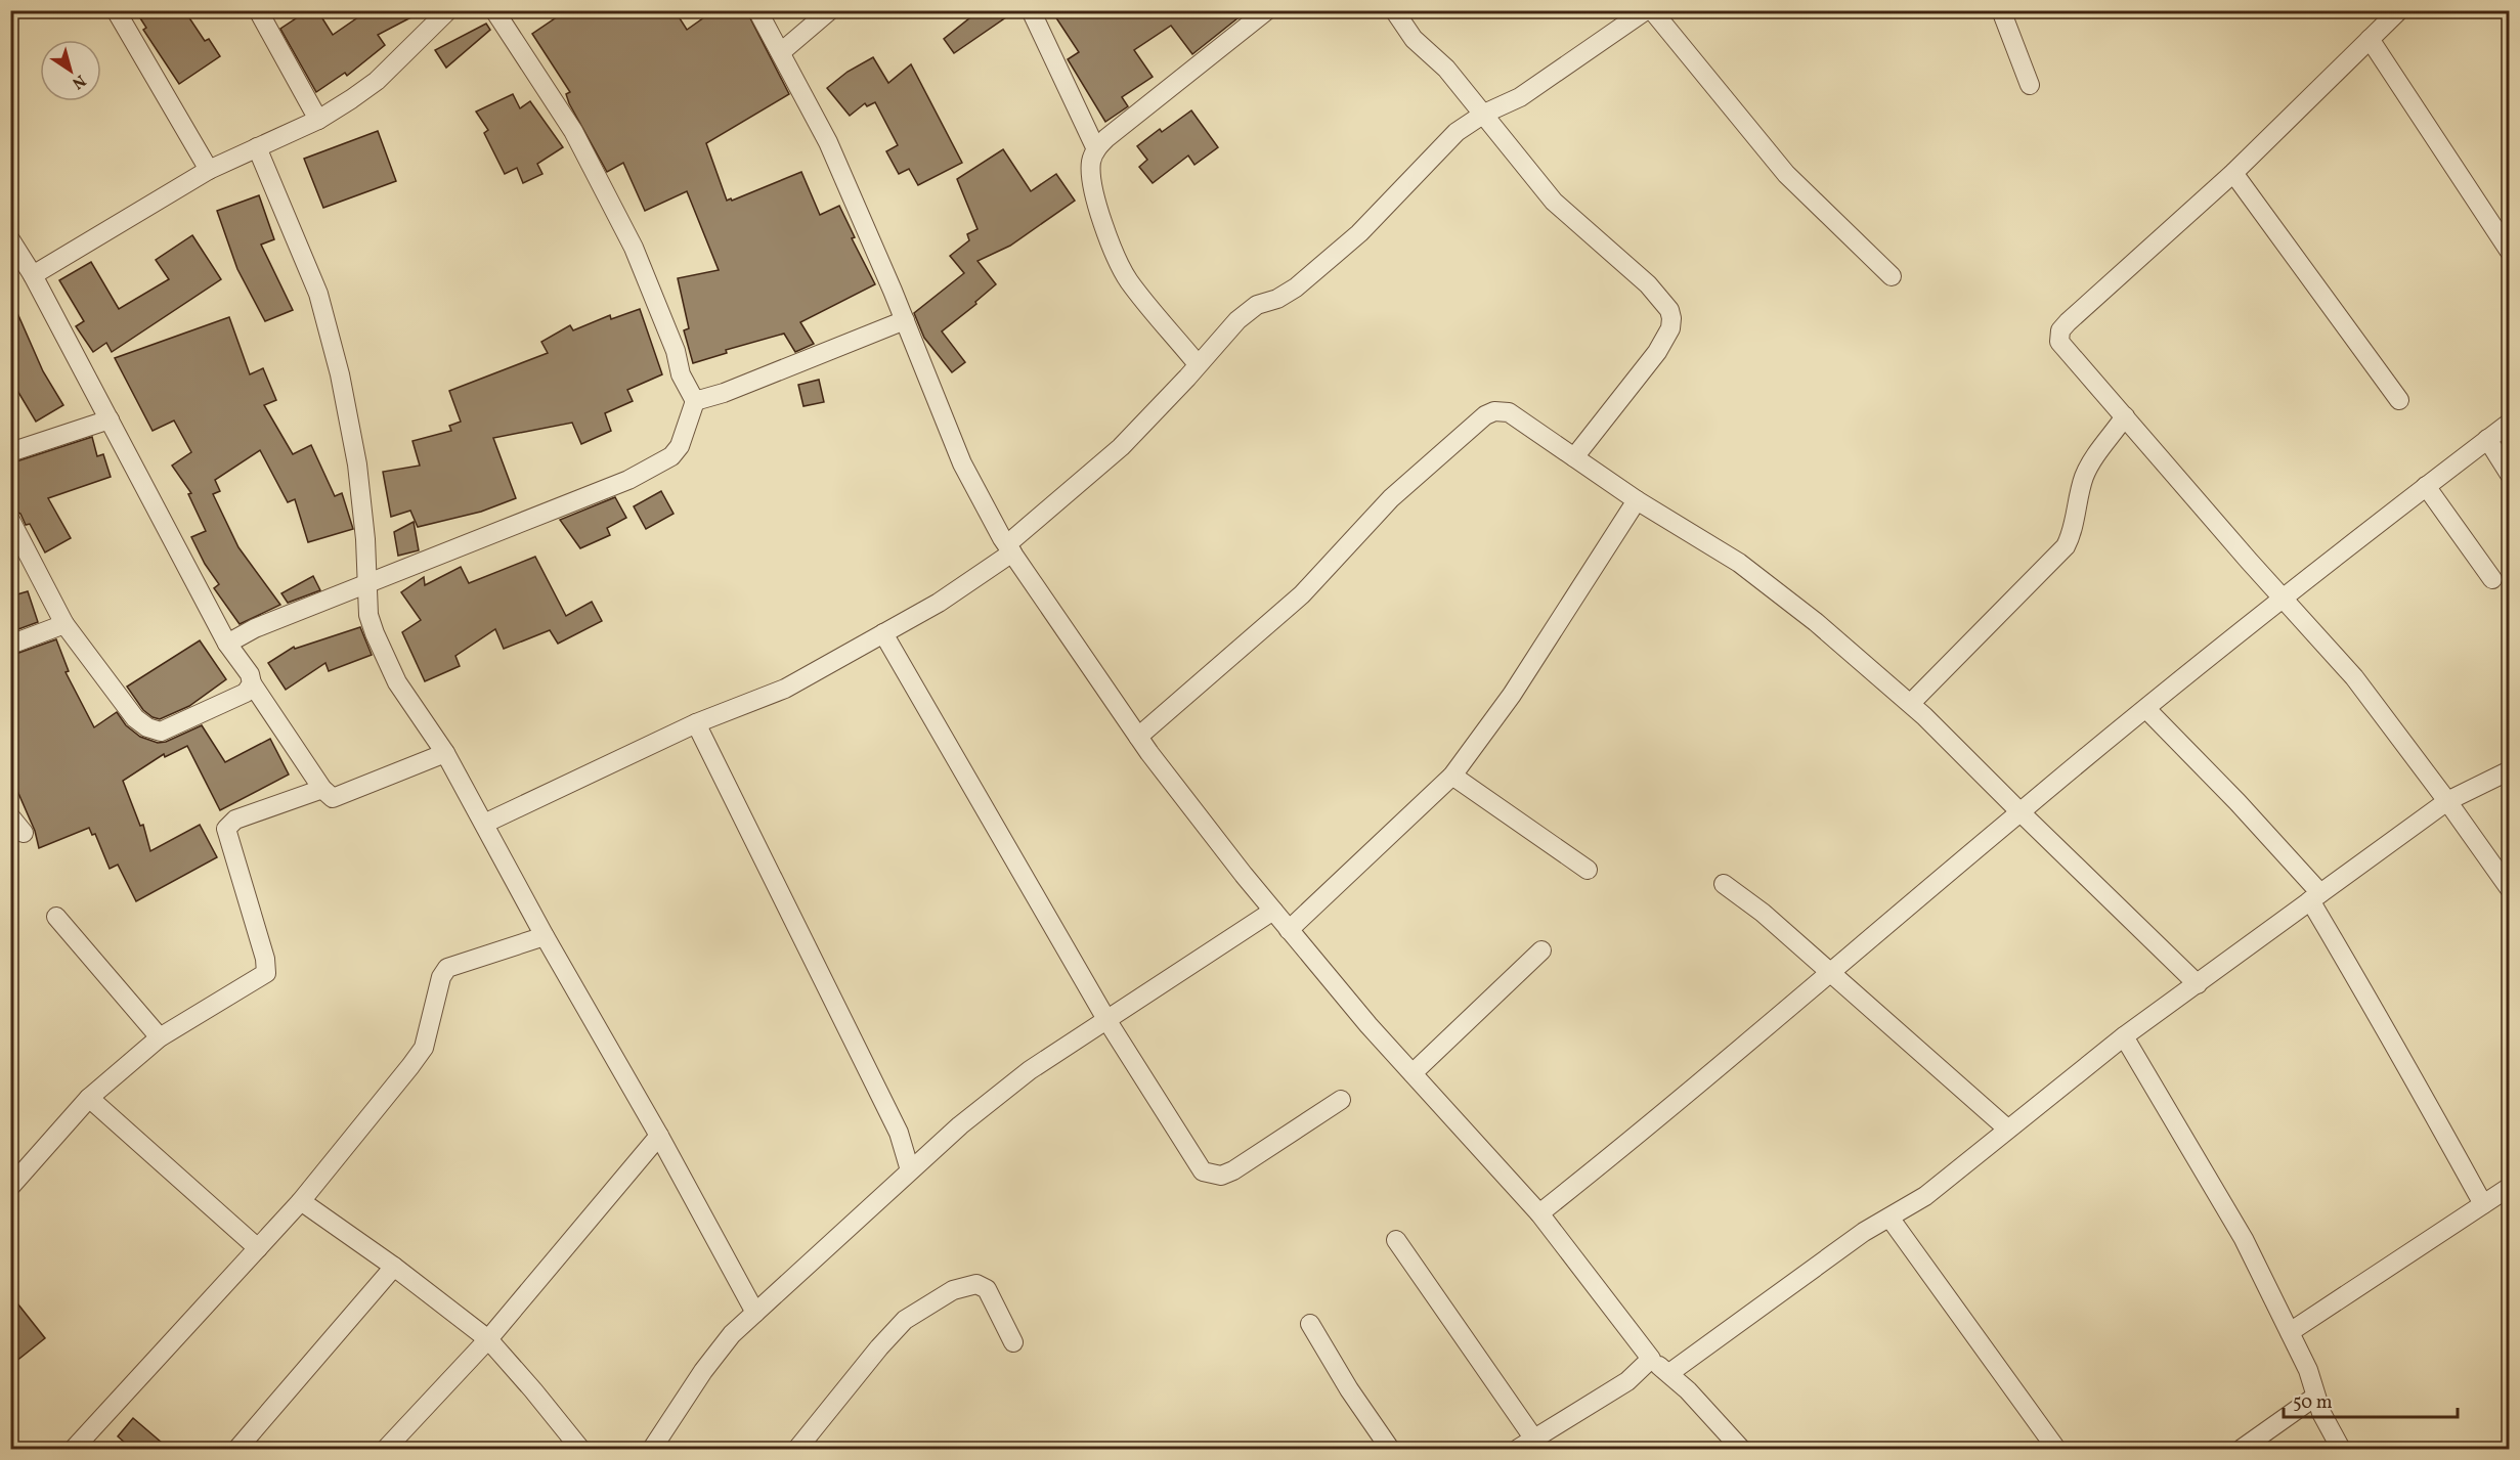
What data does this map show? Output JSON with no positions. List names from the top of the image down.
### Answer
{
  "scale_bar": "50 m",
  "north": "bottom right"
}
